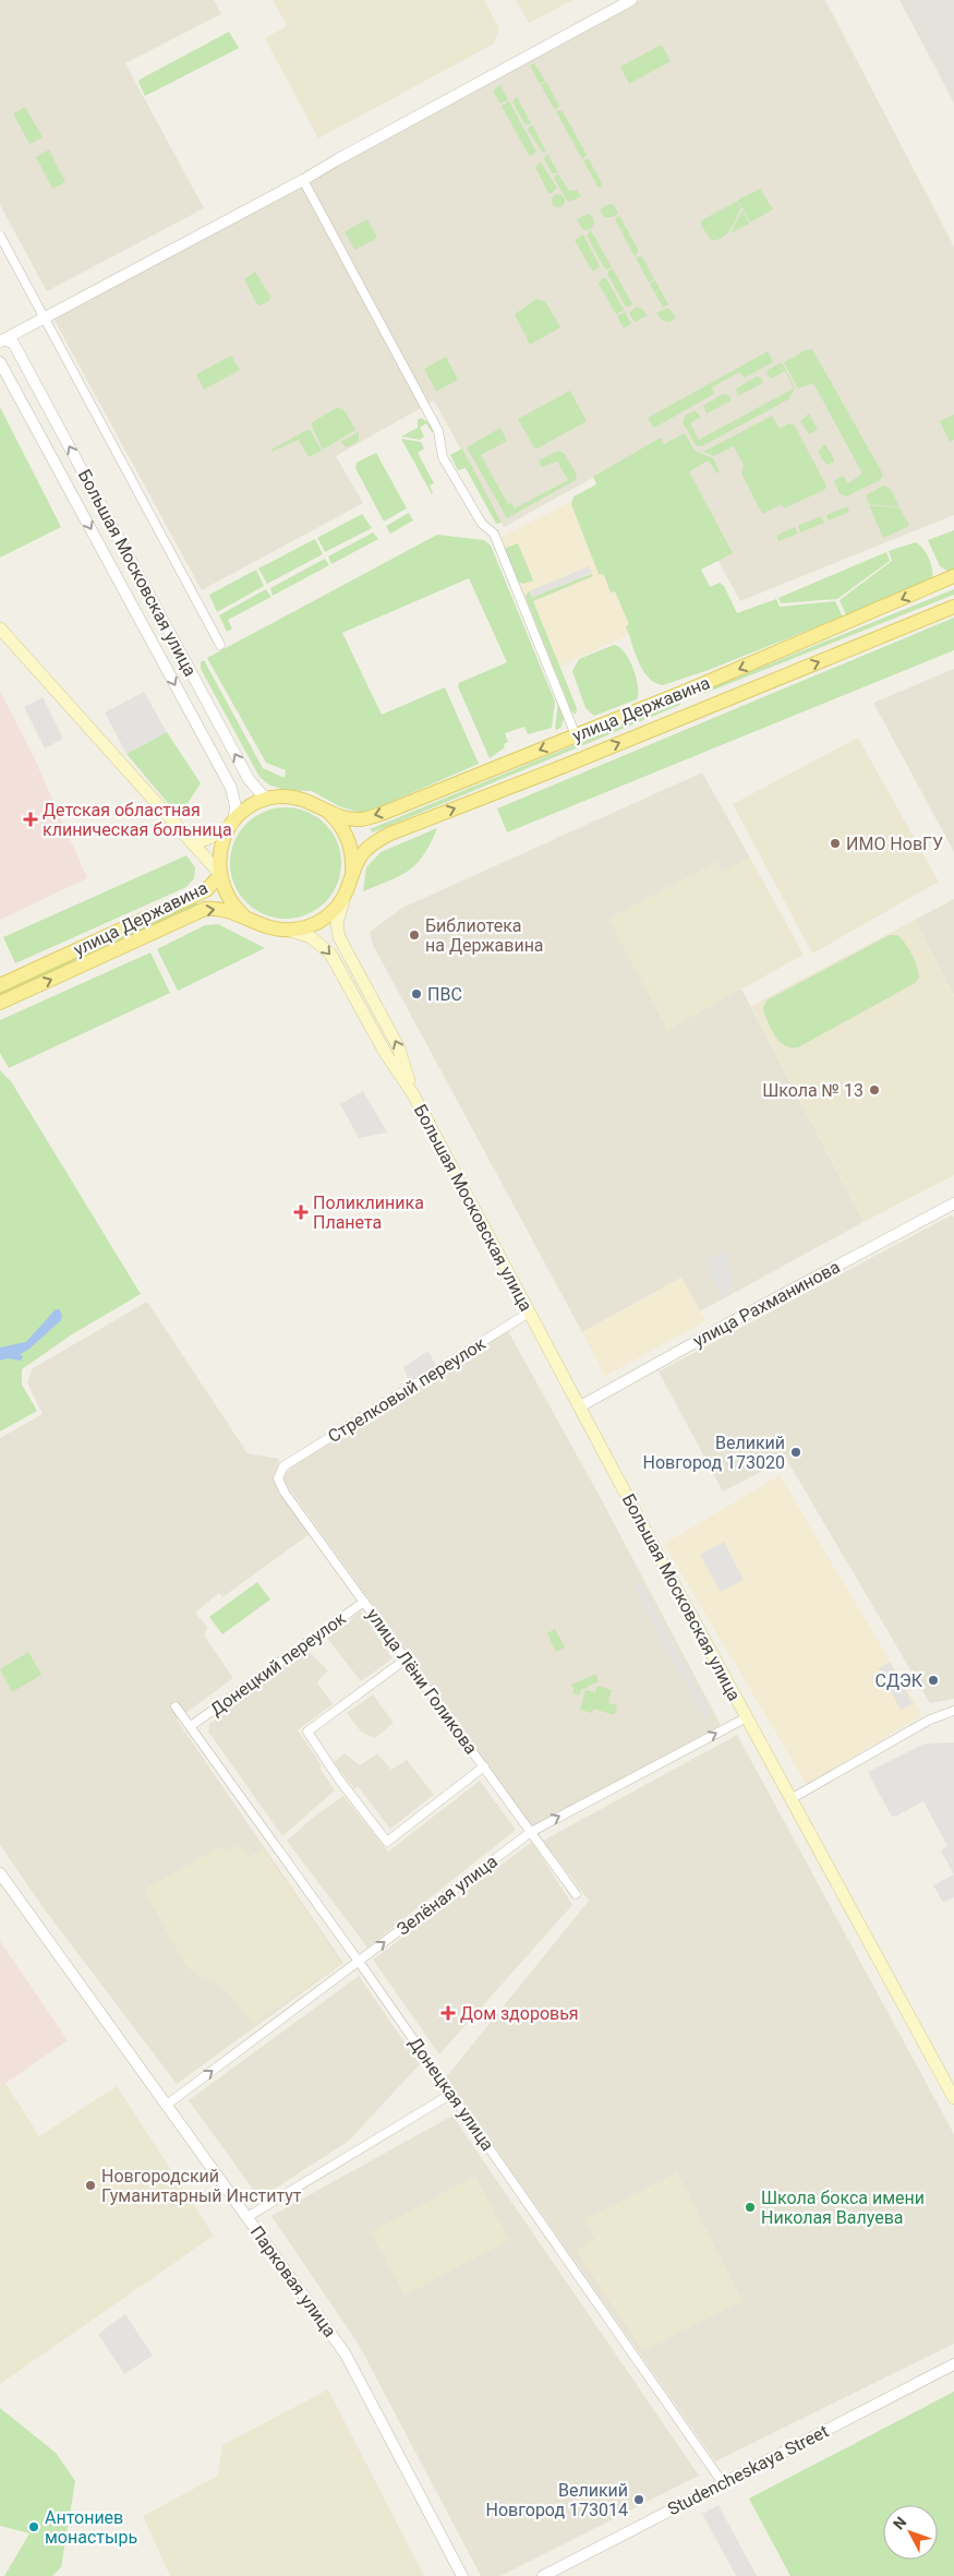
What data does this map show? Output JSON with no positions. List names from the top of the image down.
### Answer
{
  "streets": {
    "main road": ["Большая Московская улица", "улица Державина"],
    "street": [
      "улица Рахманинова",
      "Стрелковый переулок",
      "Донецкий переулок",
      "улица Лёни Голикова",
      "Зелёная улица",
      "Донецкая улица",
      "Парковая улица",
      "Studencheskaya Street"
    ]
  },
  "crossings": [
    ["Большая Московская улица", "улица Державина"],
    ["Большая Московская улица", "улица Рахманинова"],
    ["Большая Московская улица", "Стрелковый переулок"],
    ["Большая Московская улица", "Зелёная улица"],
    ["Стрелковый переулок", "улица Лёни Голикова"],
    ["Донецкий переулок", "улица Лёни Голикова"],
    ["Донецкий переулок", "Донецкая улица"],
    ["улица Лёни Голикова", "Зелёная улица"],
    ["Зелёная улица", "Донецкая улица"],
    ["Зелёная улица", "Парковая улица"],
    ["Донецкая улица", "Studencheskaya Street"]
  ],
  "one_way": ["Зелёная улица"],
  "places": {
    "health": ["Детская областная клиническая больница", "Поликлиника Планета", "Дом здоровья"],
    "other": [
      "ИМО НовГУ",
      "Библиотека на Державина",
      "ПВС",
      "Школа № 13",
      "Великий Новгород 173020",
      "СДЭК",
      "Новгородский Гуманитарный Институт",
      "Школа бокса имени Николая Валуева",
      "Великий Новгород 173014",
      "Антониев монастырь"
    ]
  },
  "north": "top left"
}
